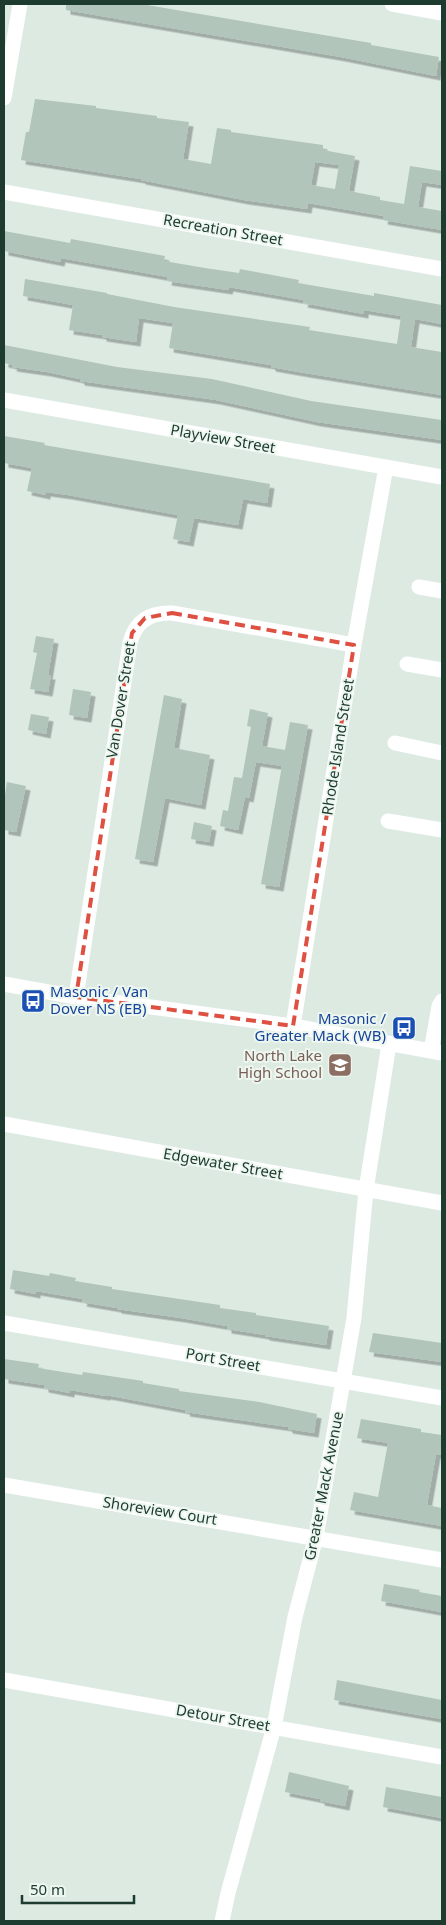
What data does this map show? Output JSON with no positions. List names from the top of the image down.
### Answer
{
  "streets": {
    "street": [
      "Recreation Street",
      "Playview Street",
      "Van Dover Street",
      "Rhode Island Street",
      "Edgewater Street",
      "Port Street",
      "Greater Mack Avenue",
      "Shoreview Court",
      "Detour Street"
    ]
  },
  "crossings": [
    ["Playview Street", "Rhode Island Street"],
    ["Van Dover Street", "Rhode Island Street"],
    ["Edgewater Street", "Greater Mack Avenue"],
    ["Port Street", "Greater Mack Avenue"],
    ["Greater Mack Avenue", "Shoreview Court"],
    ["Greater Mack Avenue", "Detour Street"]
  ],
  "places": {
    "bus stop": ["Masonic / Van Dover NS (EB)", "Masonic / Greater Mack (WB)"],
    "school or university": ["North Lake High School"]
  },
  "scale_bar": "50 m"
}
